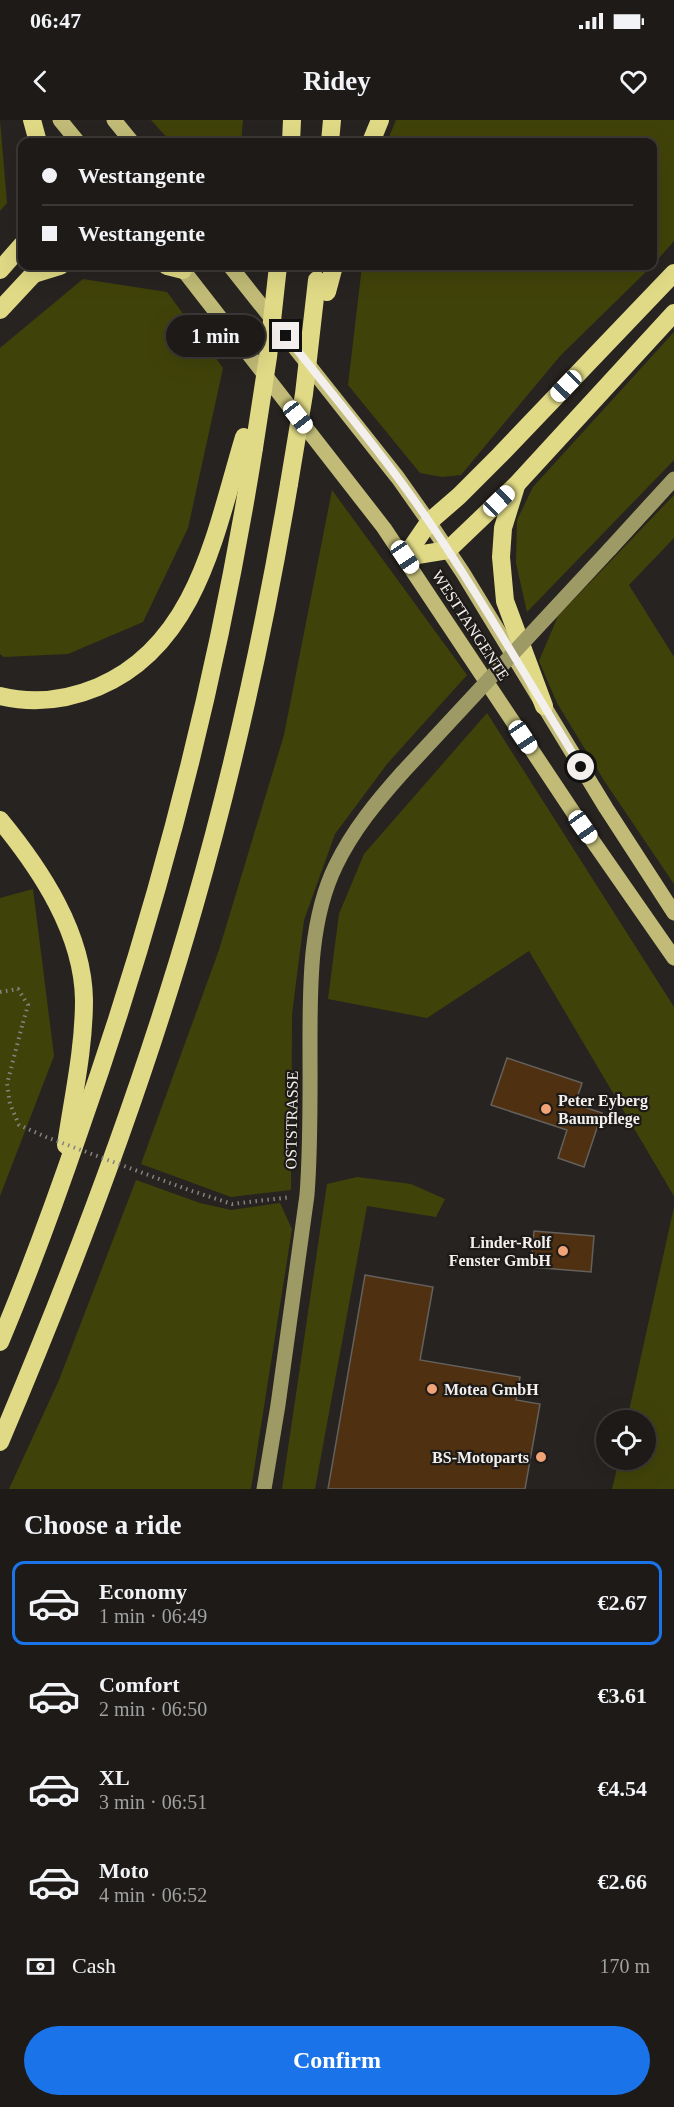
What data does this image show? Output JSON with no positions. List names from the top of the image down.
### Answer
{
  "streets": {
    "main road": ["WESTTANGENTE"],
    "street": ["OSTSTRASSE"]
  },
  "places": [
    "Peter Eyberg Baumpflege",
    "Linder-Rolf Fenster GmbH",
    "Motea GmbH",
    "BS-Motoparts"
  ],
  "page": {
    "status": "06:47",
    "header": "Ridey",
    "banner": ["Westtangente", "Westtangente"],
    "bubble": "1 min",
    "heading": "Choose a ride",
    "list": [
      {
        "name": "Economy",
        "note": "1 min · 06:49",
        "value": "€2.67"
      },
      {
        "name": "Comfort",
        "note": "2 min · 06:50",
        "value": "€3.61"
      },
      {
        "name": "XL",
        "note": "3 min · 06:51",
        "value": "€4.54"
      },
      {
        "name": "Moto",
        "note": "4 min · 06:52",
        "value": "€2.66"
      }
    ],
    "pay": ["Cash", "170 m"],
    "buttons": "Confirm"
  }
}
